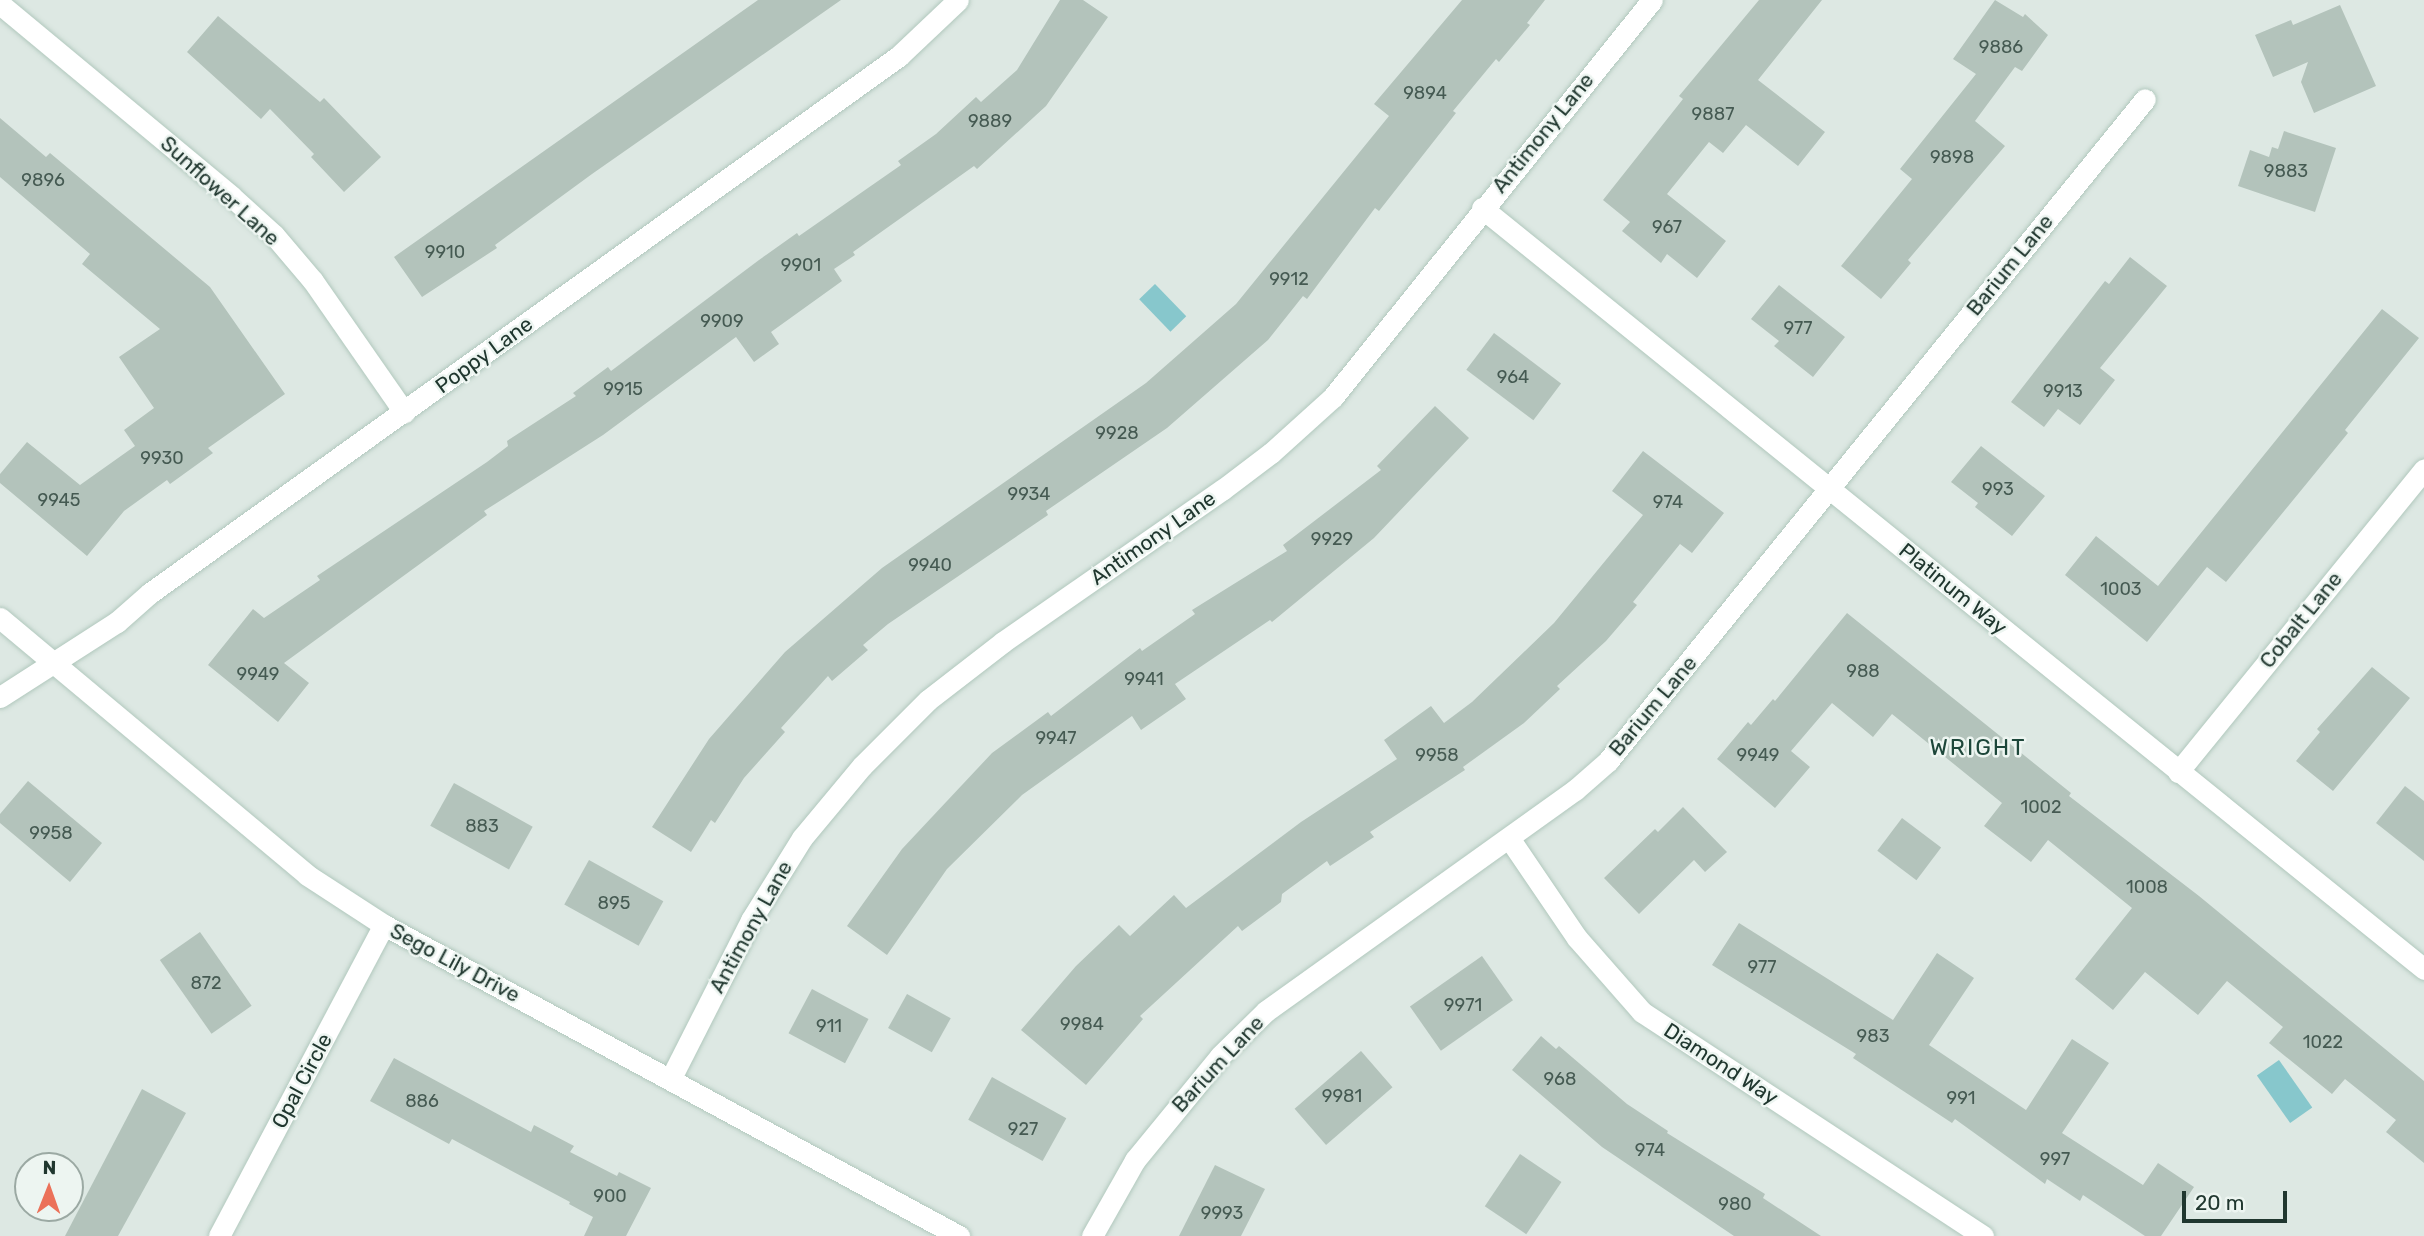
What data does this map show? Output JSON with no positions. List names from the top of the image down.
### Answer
{
  "streets": {
    "street": [
      "Antimony Lane",
      "Sunflower Lane",
      "Barium Lane",
      "Poppy Lane",
      "Platinum Way",
      "Cobalt Lane",
      "Sego Lily Drive",
      "Diamond Way",
      "Opal Circle"
    ]
  },
  "crossings": [
    ["Antimony Lane", "Platinum Way"],
    ["Antimony Lane", "Sego Lily Drive"],
    ["Sunflower Lane", "Poppy Lane"],
    ["Barium Lane", "Platinum Way"],
    ["Barium Lane", "Diamond Way"],
    ["Poppy Lane", "Sego Lily Drive"],
    ["Platinum Way", "Cobalt Lane"],
    ["Sego Lily Drive", "Opal Circle"]
  ],
  "districts": ["WRIGHT"],
  "house_numbers": [
    "9886",
    "9894",
    "9887",
    "9889",
    "9898",
    "9883",
    "9896",
    "967",
    "9910",
    "9901",
    "9912",
    "9909",
    "977",
    "964",
    "9915",
    "9913",
    "9928",
    "9930",
    "993",
    "9934",
    "9945",
    "974",
    "9929",
    "9940",
    "1003",
    "988",
    "9949",
    "9941",
    "9947",
    "9958",
    "9949",
    "1002",
    "883",
    "9958",
    "1008",
    "895",
    "977",
    "872",
    "9971",
    "9984",
    "911",
    "983",
    "1022",
    "968",
    "9981",
    "991",
    "886",
    "927",
    "974",
    "997",
    "900",
    "980",
    "9993"
  ],
  "scale_bar": "20 m",
  "north": "top"
}
